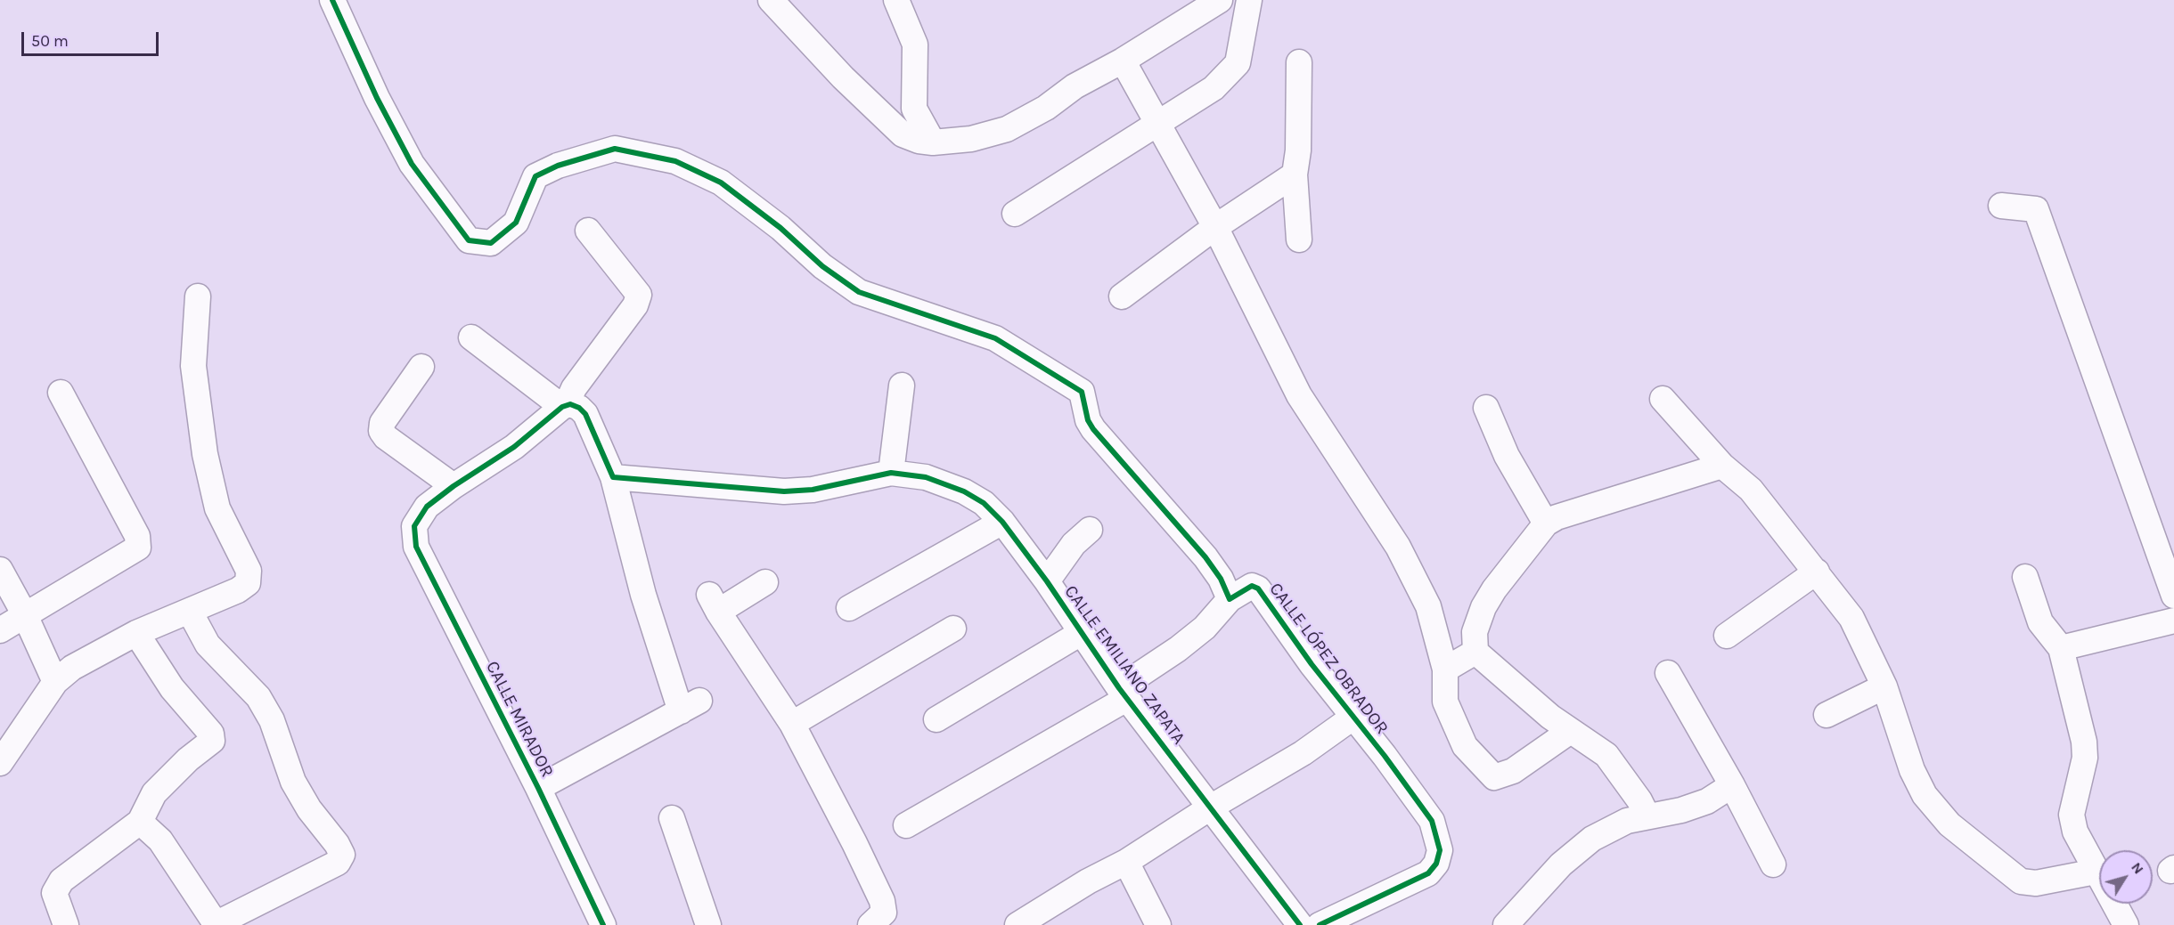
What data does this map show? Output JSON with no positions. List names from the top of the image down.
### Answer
{
  "streets": {
    "street": ["CALLE LÓPEZ OBRADOR", "CALLE EMILIANO ZAPATA", "CALLE MIRADOR"]
  },
  "scale_bar": "50 m",
  "north": "top right"
}
